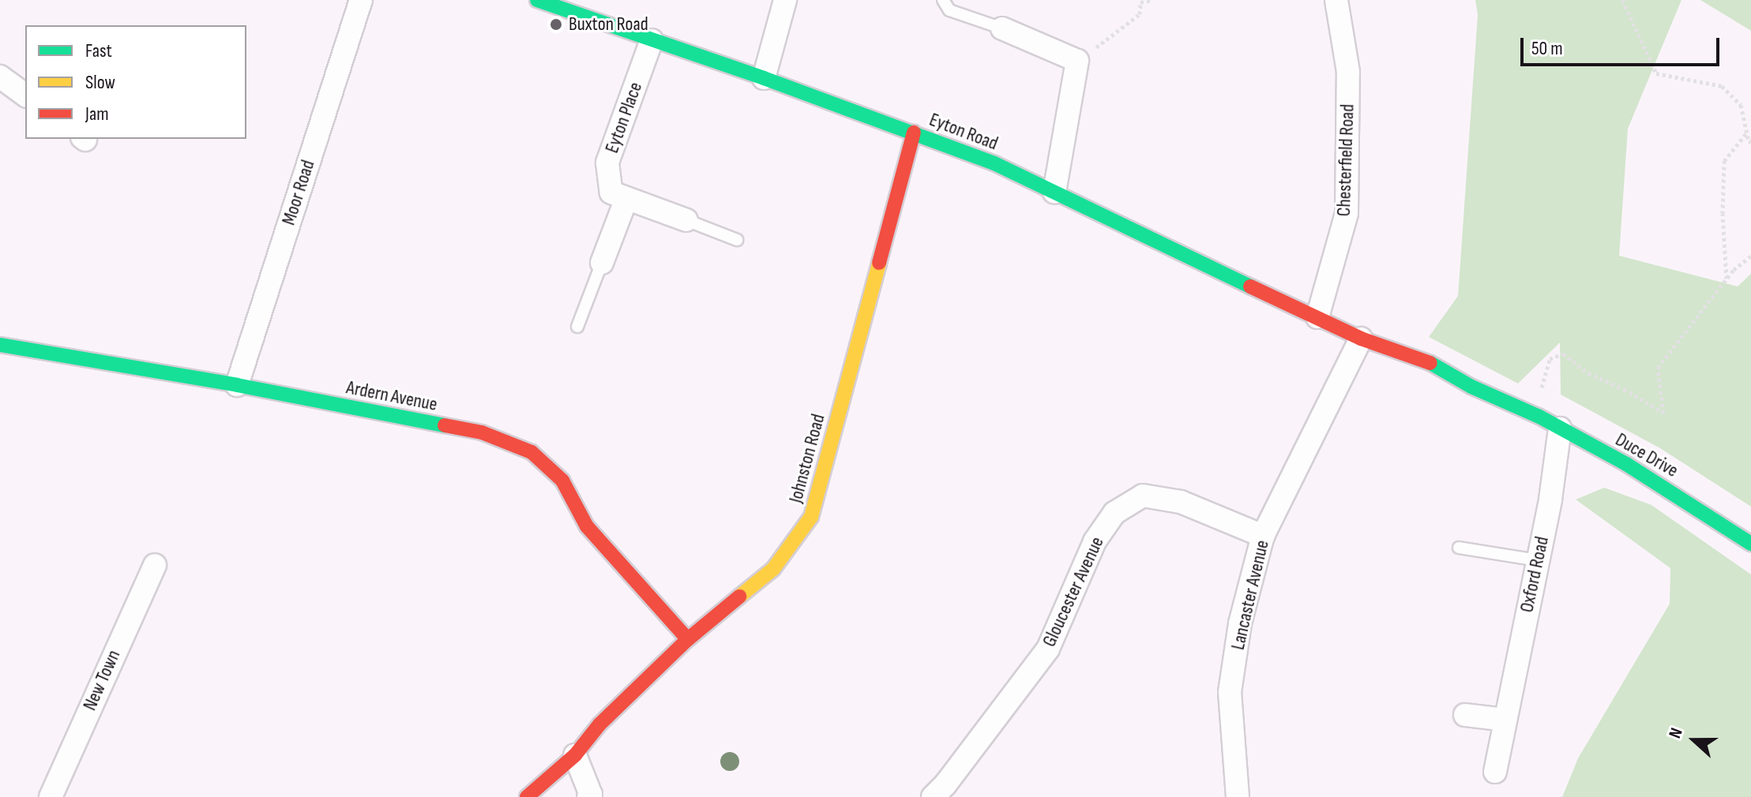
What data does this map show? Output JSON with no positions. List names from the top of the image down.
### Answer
{
  "streets": {
    "street": [
      "Eyton Place",
      "Eyton Road",
      "Chesterfield Road",
      "Moor Road",
      "Ardern Avenue",
      "Duce Drive",
      "Johnston Road",
      "Oxford Road",
      "Gloucester Avenue",
      "Lancaster Avenue",
      "New Town"
    ]
  },
  "crossings": [
    ["Eyton Place", "Eyton Road"],
    ["Eyton Road", "Chesterfield Road"],
    ["Eyton Road", "Duce Drive"],
    ["Eyton Road", "Johnston Road"],
    ["Eyton Road", "Lancaster Avenue"],
    ["Moor Road", "Ardern Avenue"],
    ["Ardern Avenue", "Johnston Road"],
    ["Duce Drive", "Oxford Road"],
    ["Duce Drive", "Lancaster Avenue"],
    ["Gloucester Avenue", "Lancaster Avenue"]
  ],
  "places": ["Buxton Road"],
  "legend": ["Fast", "Slow", "Jam"],
  "scale_bar": "50 m",
  "north": "left"
}
